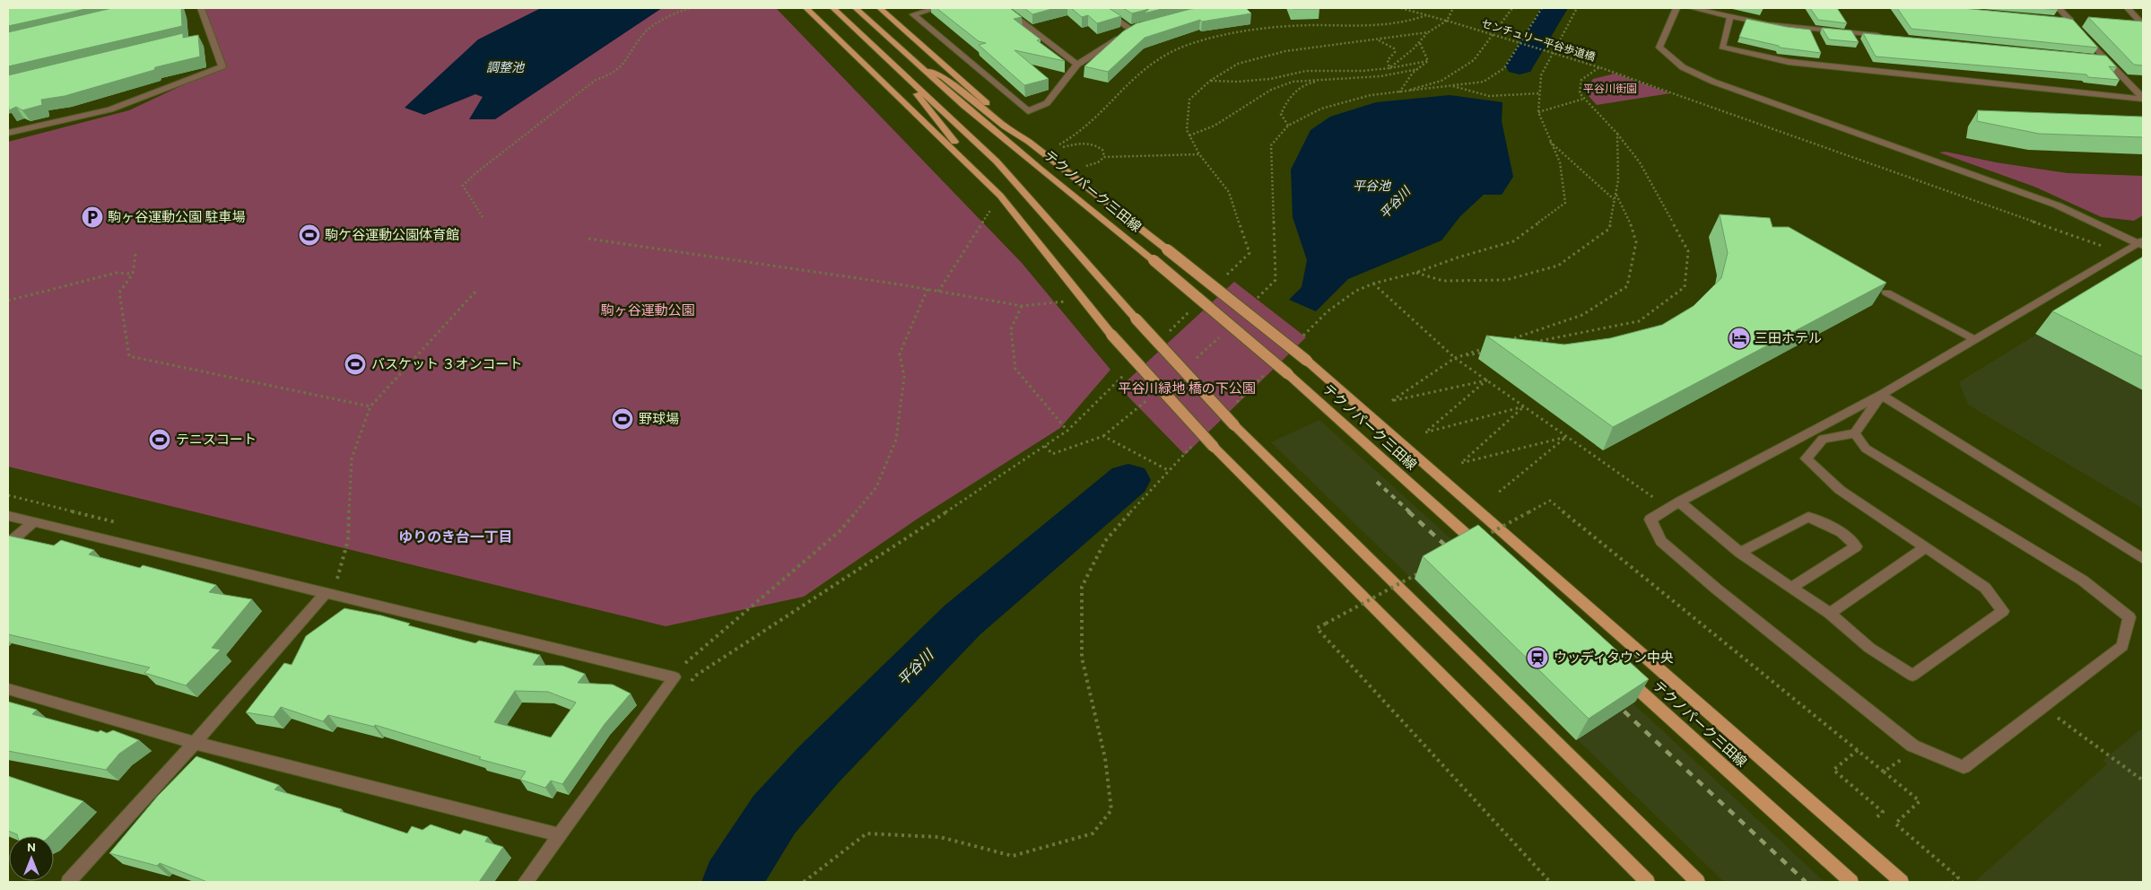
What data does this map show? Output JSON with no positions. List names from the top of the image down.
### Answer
{
  "streets": {
    "main road": ["テクノパーク三田線"],
    "path": ["センチュリー平谷歩道橋"]
  },
  "districts": ["ゆりのき台一丁目"],
  "water": ["調整池", "平谷池", "平谷川"],
  "parks": ["平谷川街園", "駒ヶ谷運動公園", "平谷川緑地 橋の下公園"],
  "places": {
    "parking": ["駒ヶ谷運動公園 駐車場"],
    "sports": [
      "駒ケ谷運動公園体育館",
      "バスケット ３オンコート",
      "野球場",
      "テニスコート"
    ],
    "hotel": ["三田ホテル"],
    "station": ["ウッディタウン中央"]
  },
  "north": "top"
}
